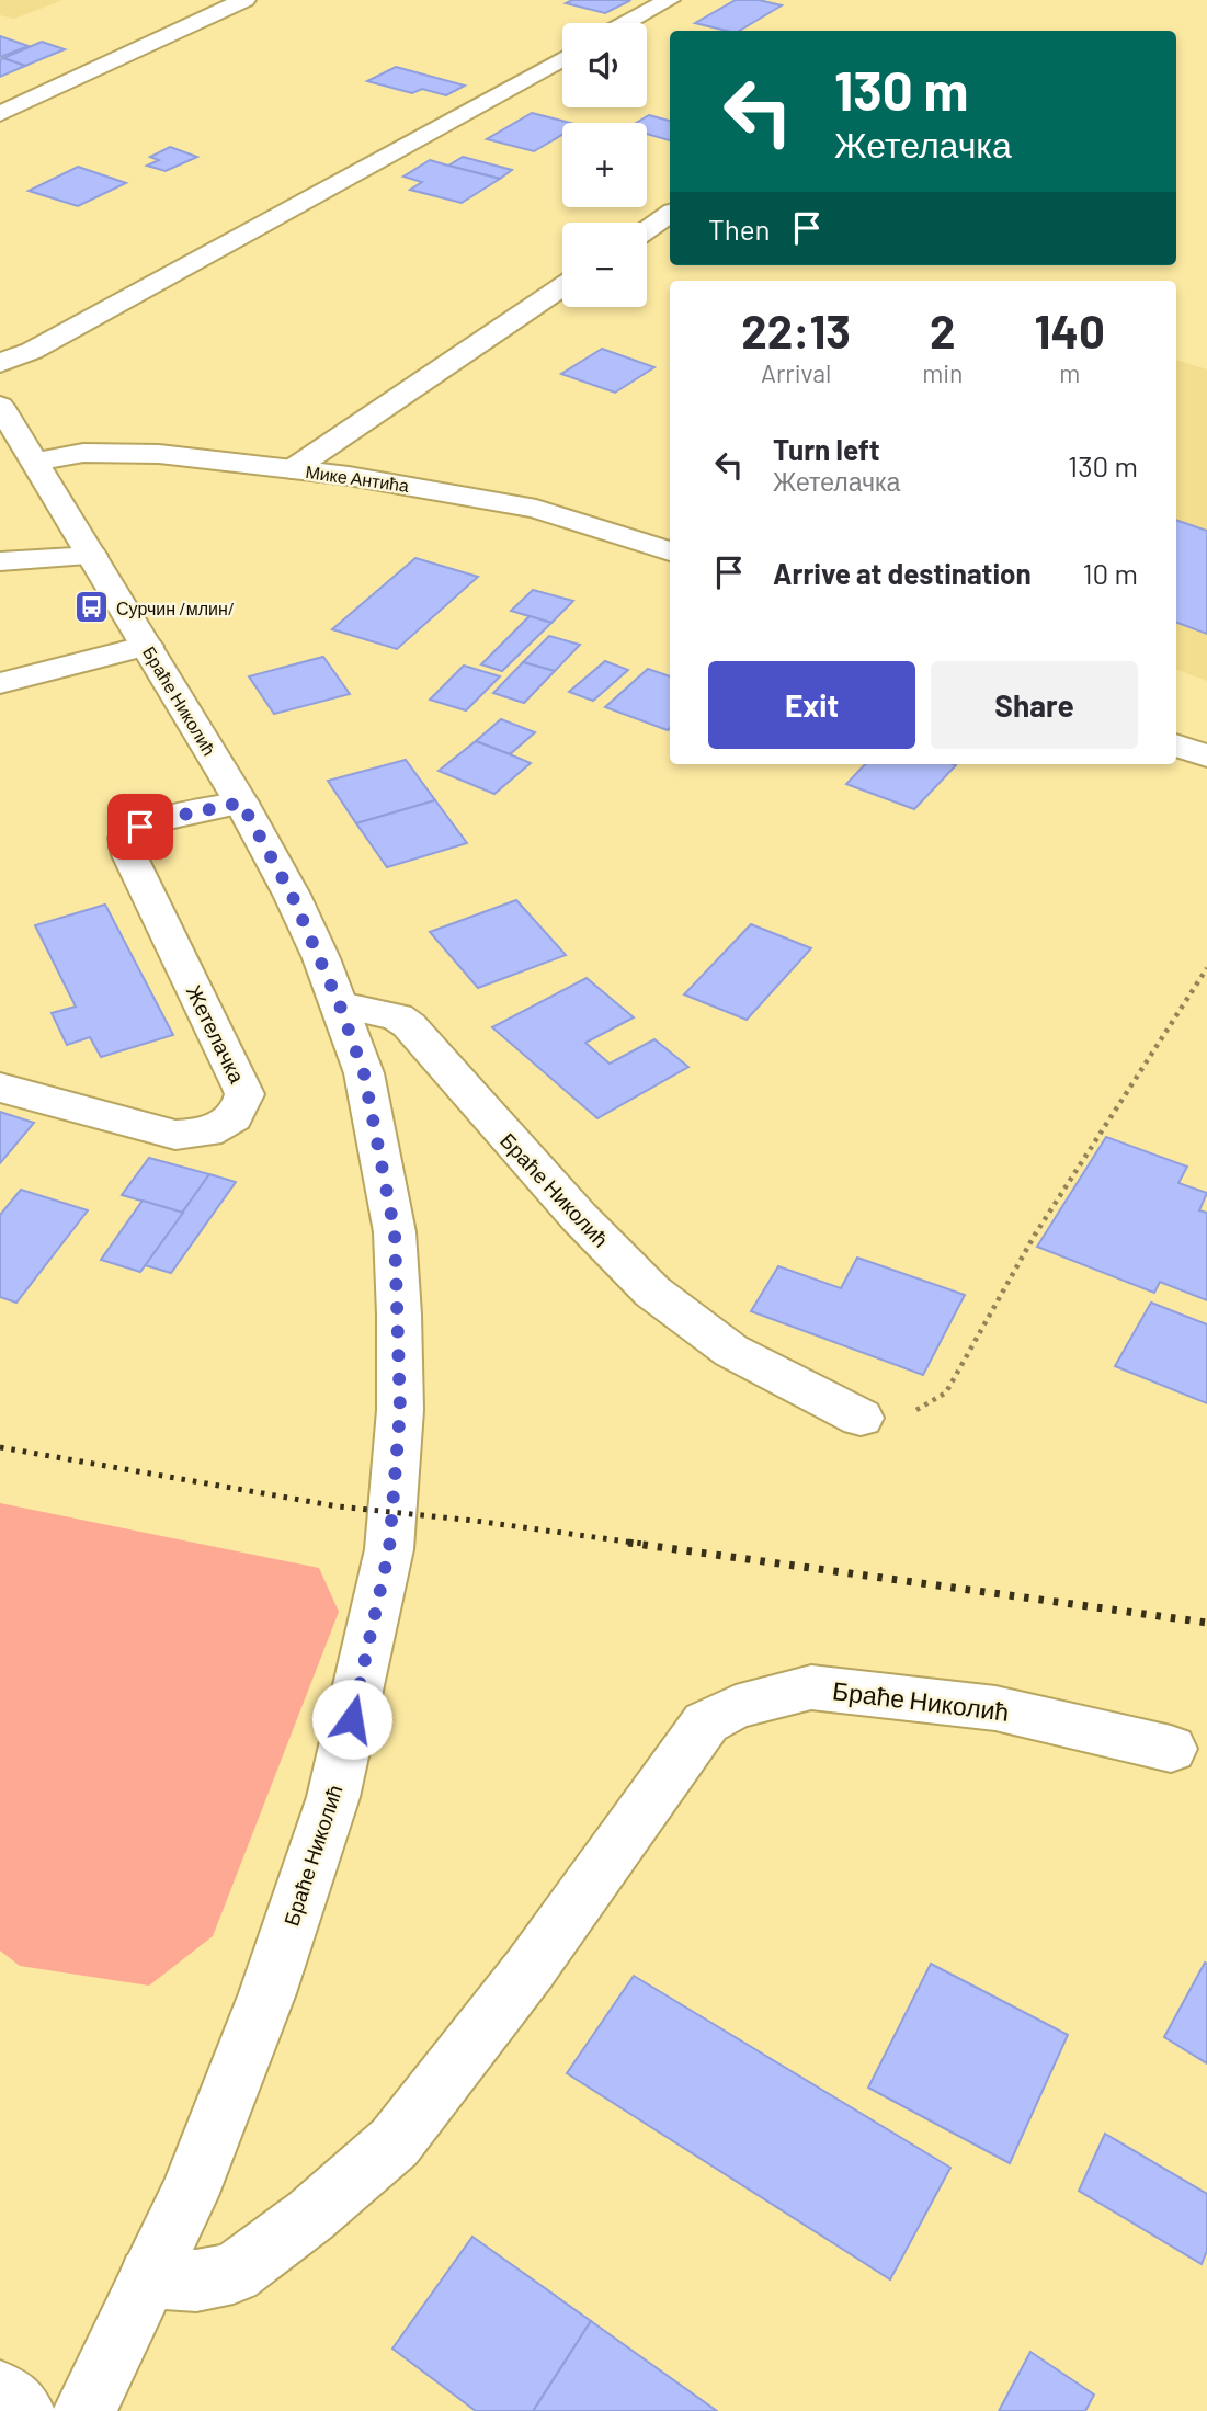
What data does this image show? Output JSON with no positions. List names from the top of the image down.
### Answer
{
  "streets": {
    "street": ["Мике Антића", "Браће Николић", "Жетелачка"]
  },
  "crossings": [
    ["Мике Антића", "Браће Николић"],
    ["Браће Николић", "Жетелачка"]
  ],
  "places": {
    "bus stop": ["Сурчин /млин/"]
  },
  "page": {
    "map_buttons": ["+", "−"],
    "turn": ["130 m", "Жетелачка"],
    "then": "Then",
    "eta": [
      "22:13",
      "Arrival",
      "2",
      "min",
      "140",
      "m"
    ],
    "list": [
      {
        "name": "Turn left",
        "note": "Жетелачка",
        "value": "130 m"
      },
      {
        "name": "Arrive at destination",
        "value": "10 m"
      }
    ],
    "buttons": ["Exit", "Share"]
  }
}
